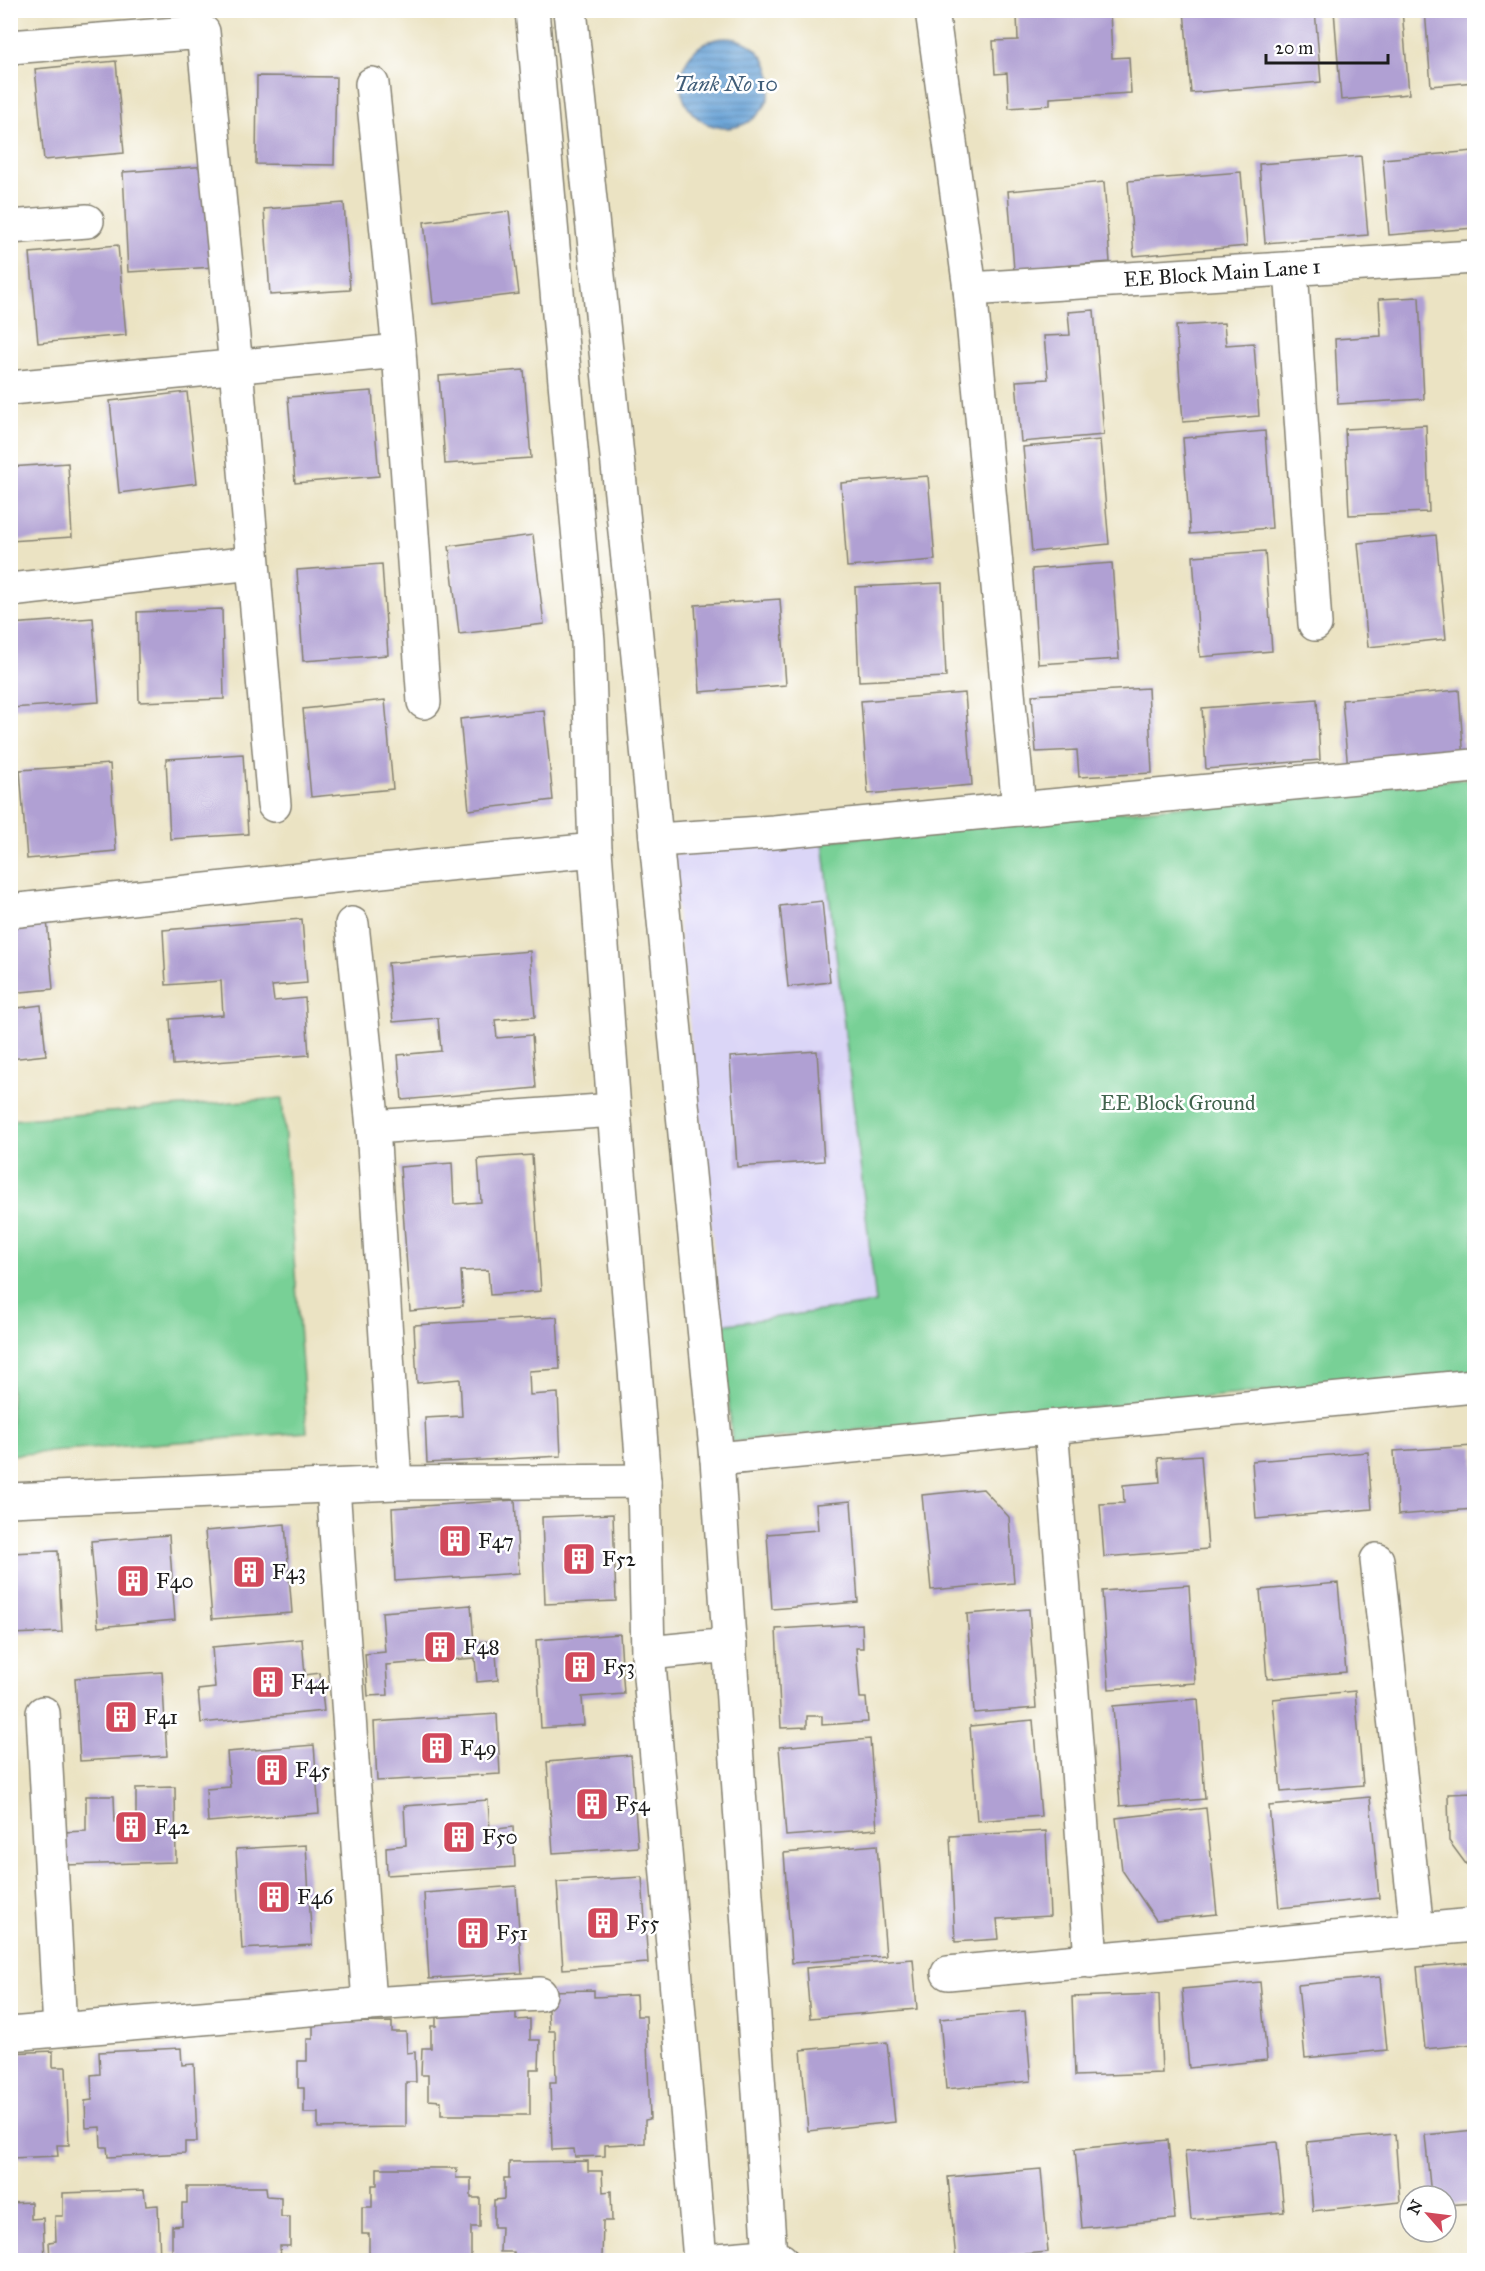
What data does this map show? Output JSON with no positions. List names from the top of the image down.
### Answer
{
  "streets": {
    "street": ["EE Block Main Lane 1"]
  },
  "water": ["Tank No 10"],
  "parks": ["EE Block Ground"],
  "places": {
    "building": [
      "F47",
      "F52",
      "F43",
      "F40",
      "F48",
      "F53",
      "F44",
      "F41",
      "F49",
      "F45",
      "F54",
      "F42",
      "F50",
      "F46",
      "F55",
      "F51"
    ]
  },
  "scale_bar": "20 m",
  "north": "top left"
}
